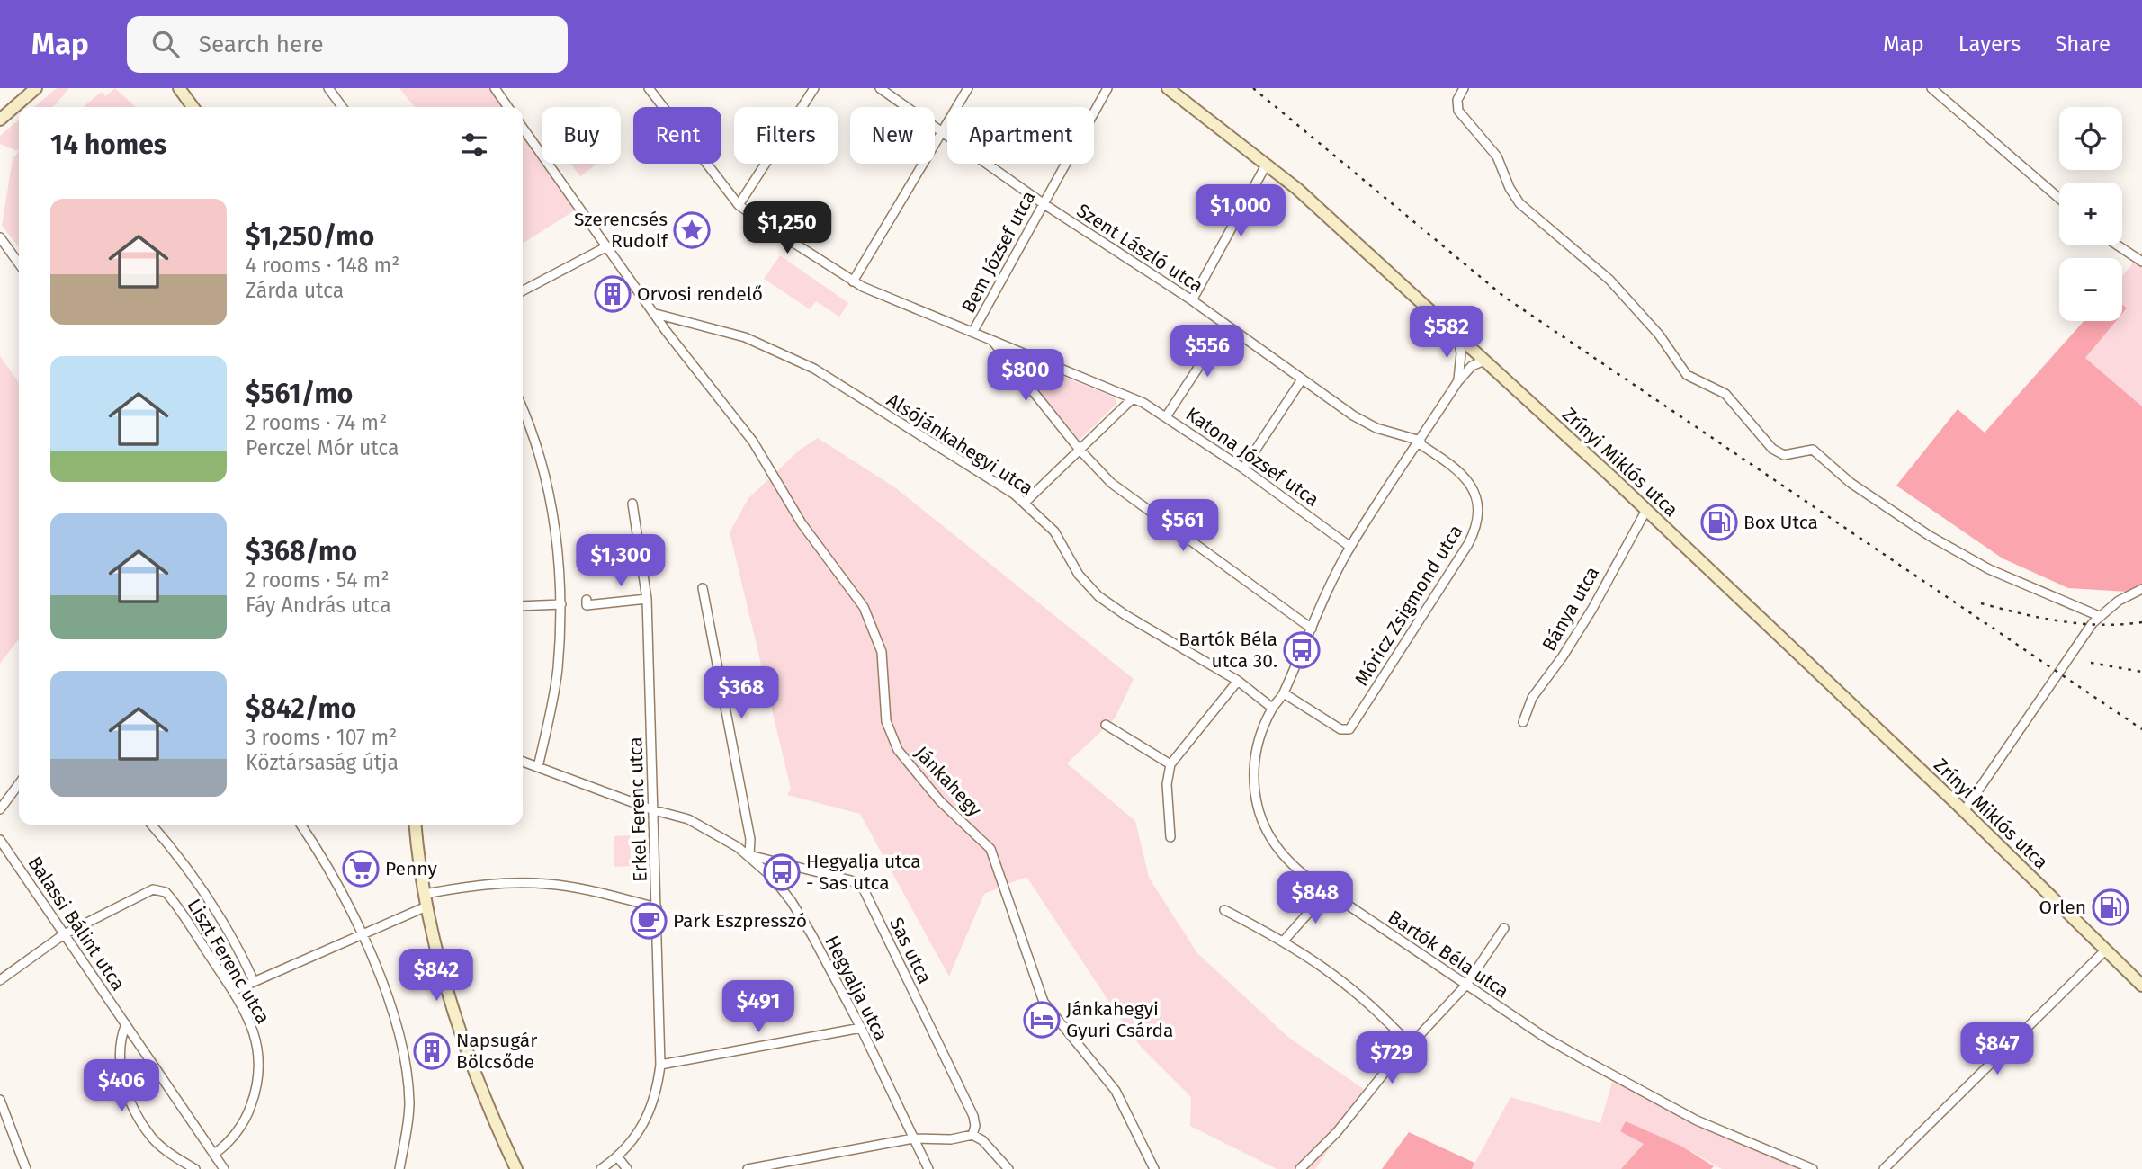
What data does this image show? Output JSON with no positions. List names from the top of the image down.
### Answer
{
  "streets": {
    "main road": ["Zrínyi Miklós utca"],
    "street": [
      "Szent László utca",
      "Bem József utca",
      "Alsójánkahegyi utca",
      "Katona József utca",
      "Móricz Zsigmond utca",
      "Bánya utca",
      "Jánkahegy",
      "Erkel Ferenc utca",
      "Balassi Bálint utca",
      "Sas utca",
      "Bartók Béla utca",
      "Liszt Ferenc utca",
      "Hegyalja utca"
    ]
  },
  "crossings": [
    ["Szent László utca", "Bem József utca"],
    ["Szent László utca", "Móricz Zsigmond utca"],
    ["Szent László utca", "Bartók Béla utca"],
    ["Bem József utca", "Katona József utca"],
    ["Alsójánkahegyi utca", "Jánkahegy"],
    ["Alsójánkahegyi utca", "Bartók Béla utca"],
    ["Katona József utca", "Bartók Béla utca"],
    ["Zrínyi Miklós utca", "Bánya utca"],
    ["Móricz Zsigmond utca", "Bartók Béla utca"],
    ["Erkel Ferenc utca", "Hegyalja utca"],
    ["Balassi Bálint utca", "Liszt Ferenc utca"],
    ["Sas utca", "Hegyalja utca"]
  ],
  "places": {
    "place": ["Szerencsés Rudolf"],
    "building": ["Orvosi rendelő", "Napsugár Bölcsőde"],
    "fuel station": ["Box Utca", "Orlen"],
    "bus stop": ["Bartók Béla utca 30.", "Hegyalja utca - Sas utca"],
    "supermarket": ["Penny"],
    "cafe": ["Park Eszpresszó"],
    "hotel": ["Jánkahegyi Gyuri Csárda"]
  },
  "page": {
    "header": "Map",
    "search": "Search here",
    "nav": ["Map", "Layers", "Share"],
    "map_buttons": ["+", "−"],
    "chip": [
      "Buy",
      "Rent",
      "Filters",
      "New",
      "Apartment"
    ],
    "heading": "14 homes",
    "list": [
      {
        "name": "$1,250/mo",
        "note": "4 rooms · 148 m² · Zárda utca"
      },
      {
        "name": "$561/mo",
        "note": "2 rooms · 74 m² · Perczel Mór utca"
      },
      {
        "name": "$368/mo",
        "note": "2 rooms · 54 m² · Fáy András utca"
      },
      {
        "name": "$842/mo",
        "note": "3 rooms · 107 m² · Köztársaság útja"
      }
    ],
    "price": [
      "$1,000",
      "$1,250",
      "$582",
      "$556",
      "$800",
      "$561",
      "$1,300",
      "$368",
      "$848",
      "$842",
      "$491",
      "$847",
      "$729",
      "$406"
    ]
  }
}
